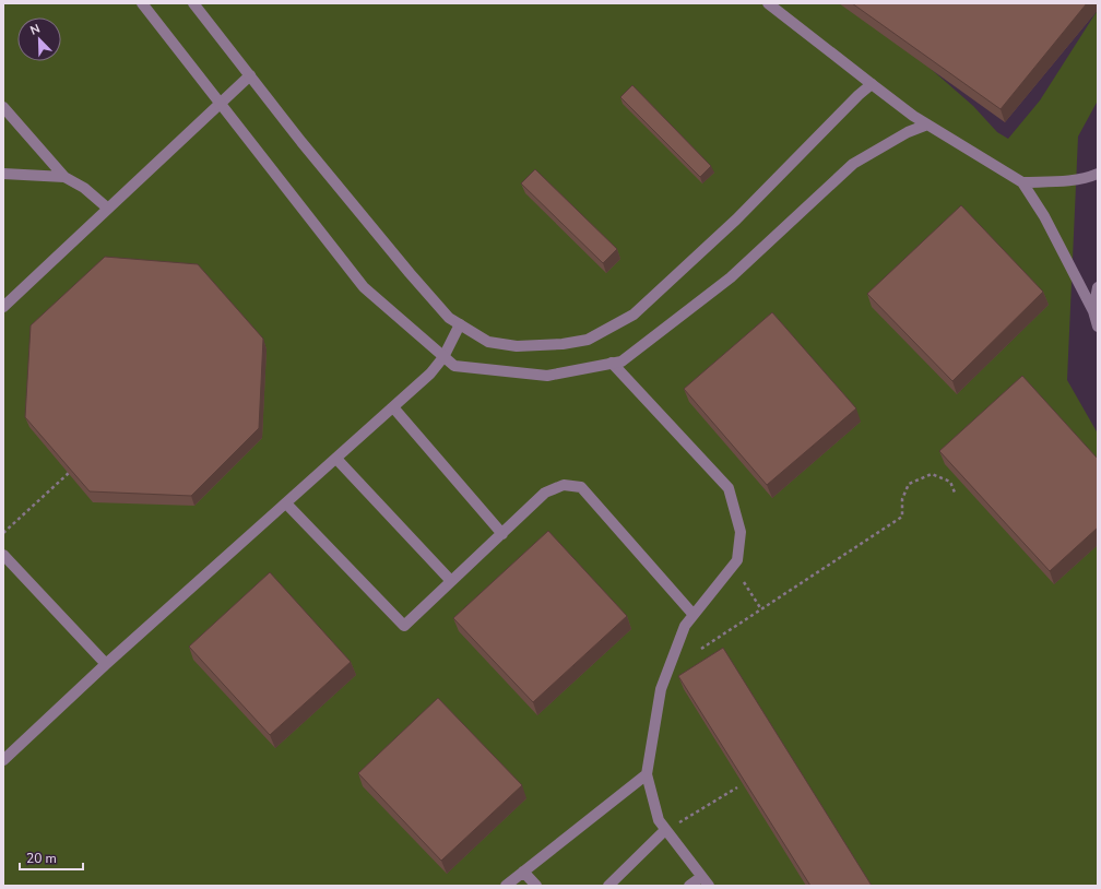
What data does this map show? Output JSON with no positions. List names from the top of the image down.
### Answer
{
  "scale_bar": "20 m",
  "north": "top left"
}
